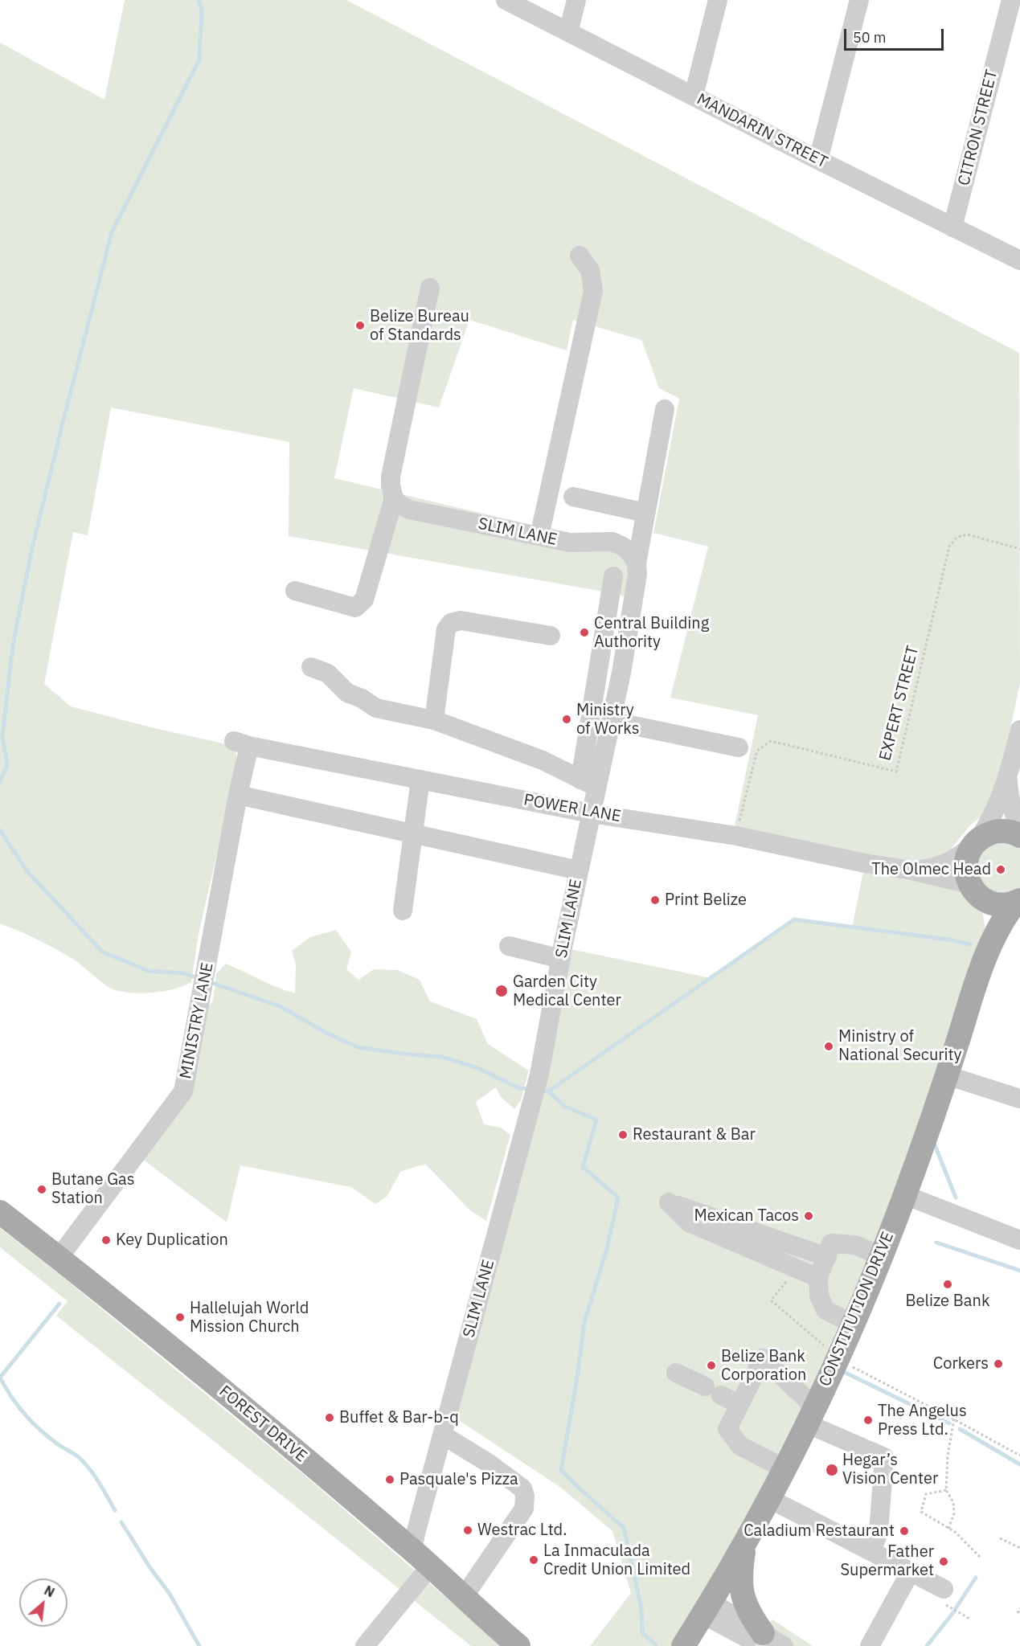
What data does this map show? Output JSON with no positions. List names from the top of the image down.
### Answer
{
  "streets": {
    "main road": ["CONSTITUTION DRIVE", "FOREST DRIVE"],
    "street": [
      "CITRON STREET",
      "MANDARIN STREET",
      "SLIM LANE",
      "POWER LANE",
      "MINISTRY LANE"
    ],
    "path": ["EXPERT STREET"]
  },
  "crossings": [
    ["CITRON STREET", "MANDARIN STREET"],
    ["SLIM LANE", "POWER LANE"],
    ["SLIM LANE", "FOREST DRIVE"],
    ["EXPERT STREET", "POWER LANE"],
    ["POWER LANE", "MINISTRY LANE"],
    ["POWER LANE", "CONSTITUTION DRIVE"],
    ["MINISTRY LANE", "FOREST DRIVE"]
  ],
  "places": [
    "Belize Bureau of Standards",
    "Central Building Authority",
    "Ministry of Works",
    "The Olmec Head",
    "Print Belize",
    "Garden City Medical Center",
    "Ministry of National Security",
    "Restaurant & Bar",
    "Butane Gas Station",
    "Mexican Tacos",
    "Key Duplication",
    "Belize Bank",
    "Hallelujah World Mission Church",
    "Corkers",
    "Belize Bank Corporation",
    "Buffet & Bar-b-q",
    "The Angelus Press Ltd.",
    "Hegar’s Vision Center",
    "Pasquale's Pizza",
    "Westrac Ltd.",
    "Caladium Restaurant",
    "La Inmaculada Credit Union Limited",
    "Father Supermarket"
  ],
  "scale_bar": "50 m",
  "north": "top right"
}
